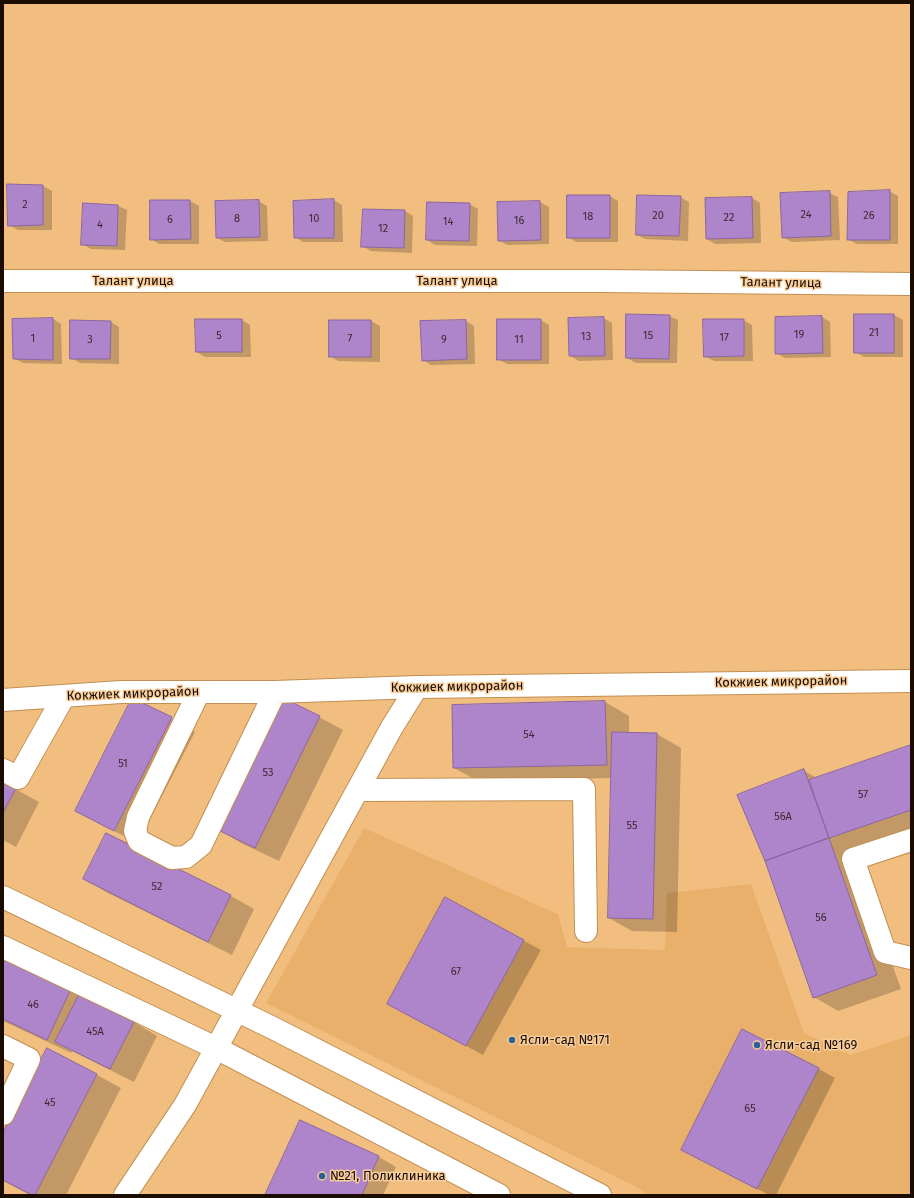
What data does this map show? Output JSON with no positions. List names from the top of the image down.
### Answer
{
  "streets": {
    "street": ["Талант улица", "Кокжиек микрорайон"]
  },
  "places": ["Ясли-сад №171", "Ясли-сад №169", "№21, Поликлиника"],
  "house_numbers": [
    "2",
    "24",
    "20",
    "26",
    "18",
    "22",
    "8",
    "10",
    "6",
    "16",
    "14",
    "4",
    "12",
    "21",
    "19",
    "5",
    "15",
    "13",
    "17",
    "1",
    "7",
    "3",
    "9",
    "11",
    "54",
    "51",
    "53",
    "57",
    "56А",
    "55",
    "52",
    "56",
    "67",
    "46",
    "45А",
    "45",
    "65"
  ]
}
